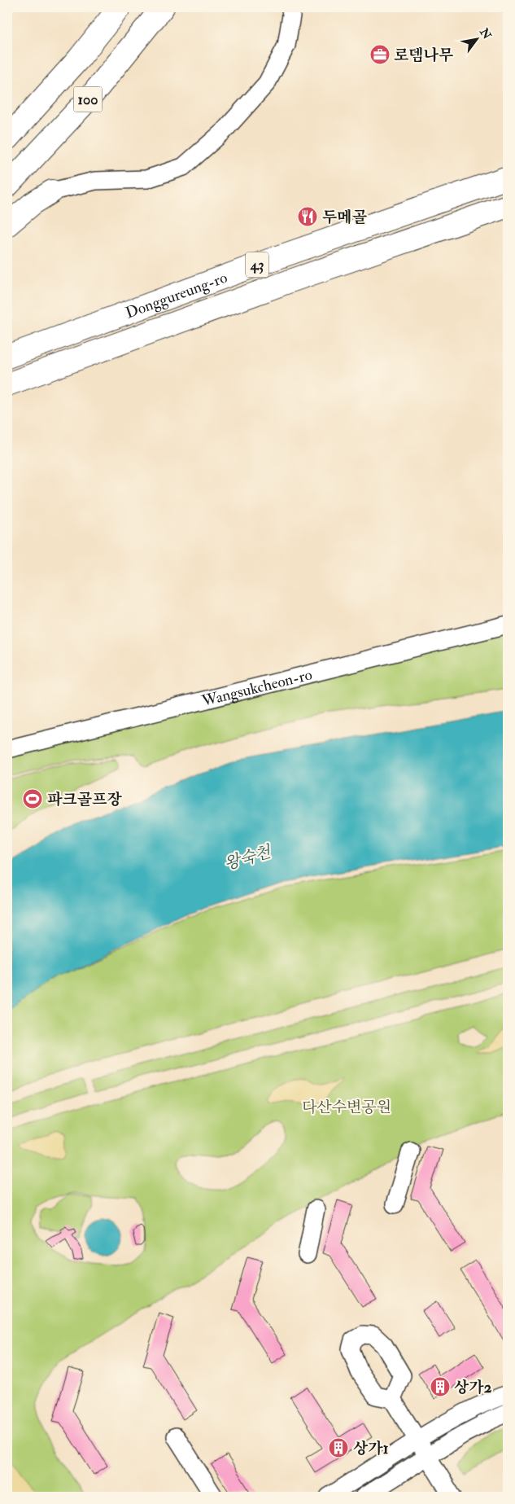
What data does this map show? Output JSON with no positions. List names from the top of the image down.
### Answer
{
  "streets": {
    "main road": ["100", "43", "Donggureung-ro"],
    "street": ["Wangsukcheon-ro"]
  },
  "water": ["왕숙천"],
  "parks": ["다산수변공원"],
  "places": {
    "office": ["로뎀나무"],
    "restaurant": ["두메골"],
    "sports": ["파크골프장"],
    "building": ["상가2", "상가1"]
  },
  "north": "top right"
}
